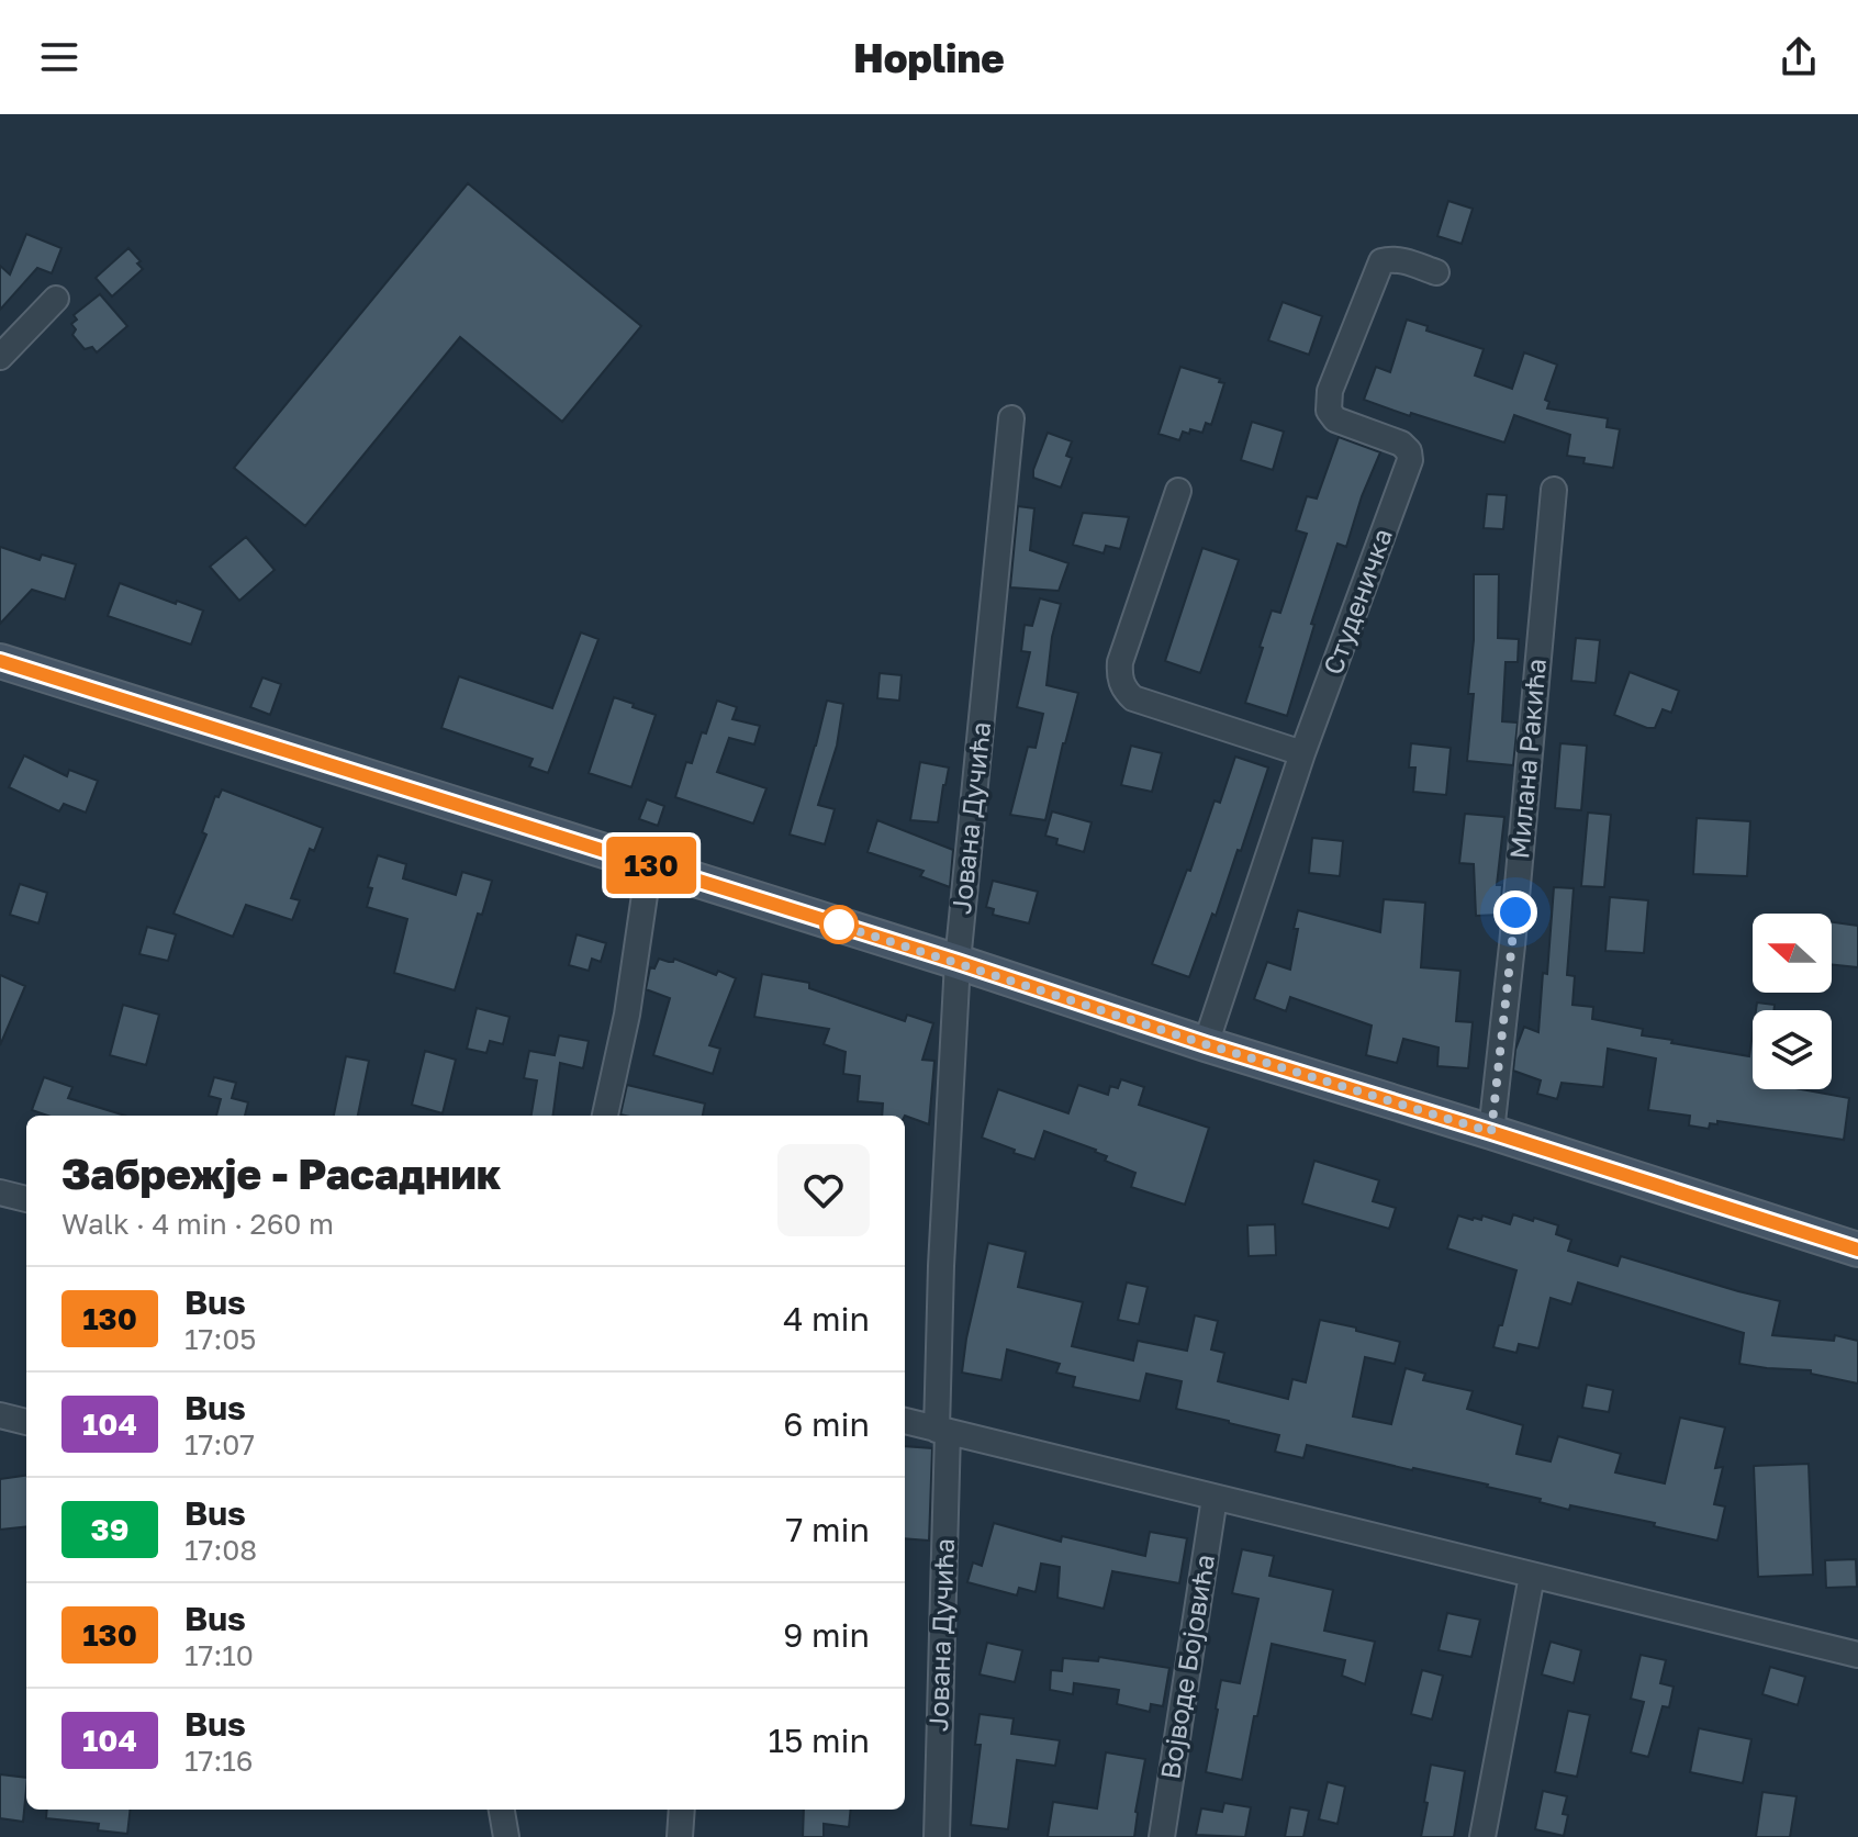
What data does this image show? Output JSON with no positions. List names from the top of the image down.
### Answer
{
  "streets": {
    "street": [
      "Студеничка",
      "Милана Ракића",
      "Јована Дучића",
      "Војводе Бојовића"
    ]
  },
  "lines": ["bus line 130"],
  "north": "left",
  "page": {
    "header": "Hopline",
    "on_map": "130",
    "heading": ["Забрежје - Расадник", "Walk · 4 min · 260 m"],
    "list": [
      {
        "mark": "130",
        "name": "Bus",
        "note": "17:05",
        "value": "4 min"
      },
      {
        "mark": "104",
        "name": "Bus",
        "note": "17:07",
        "value": "6 min"
      },
      {
        "mark": "39",
        "name": "Bus",
        "note": "17:08",
        "value": "7 min"
      },
      {
        "mark": "130",
        "name": "Bus",
        "note": "17:10",
        "value": "9 min"
      },
      {
        "mark": "104",
        "name": "Bus",
        "note": "17:16",
        "value": "15 min"
      }
    ]
  }
}
